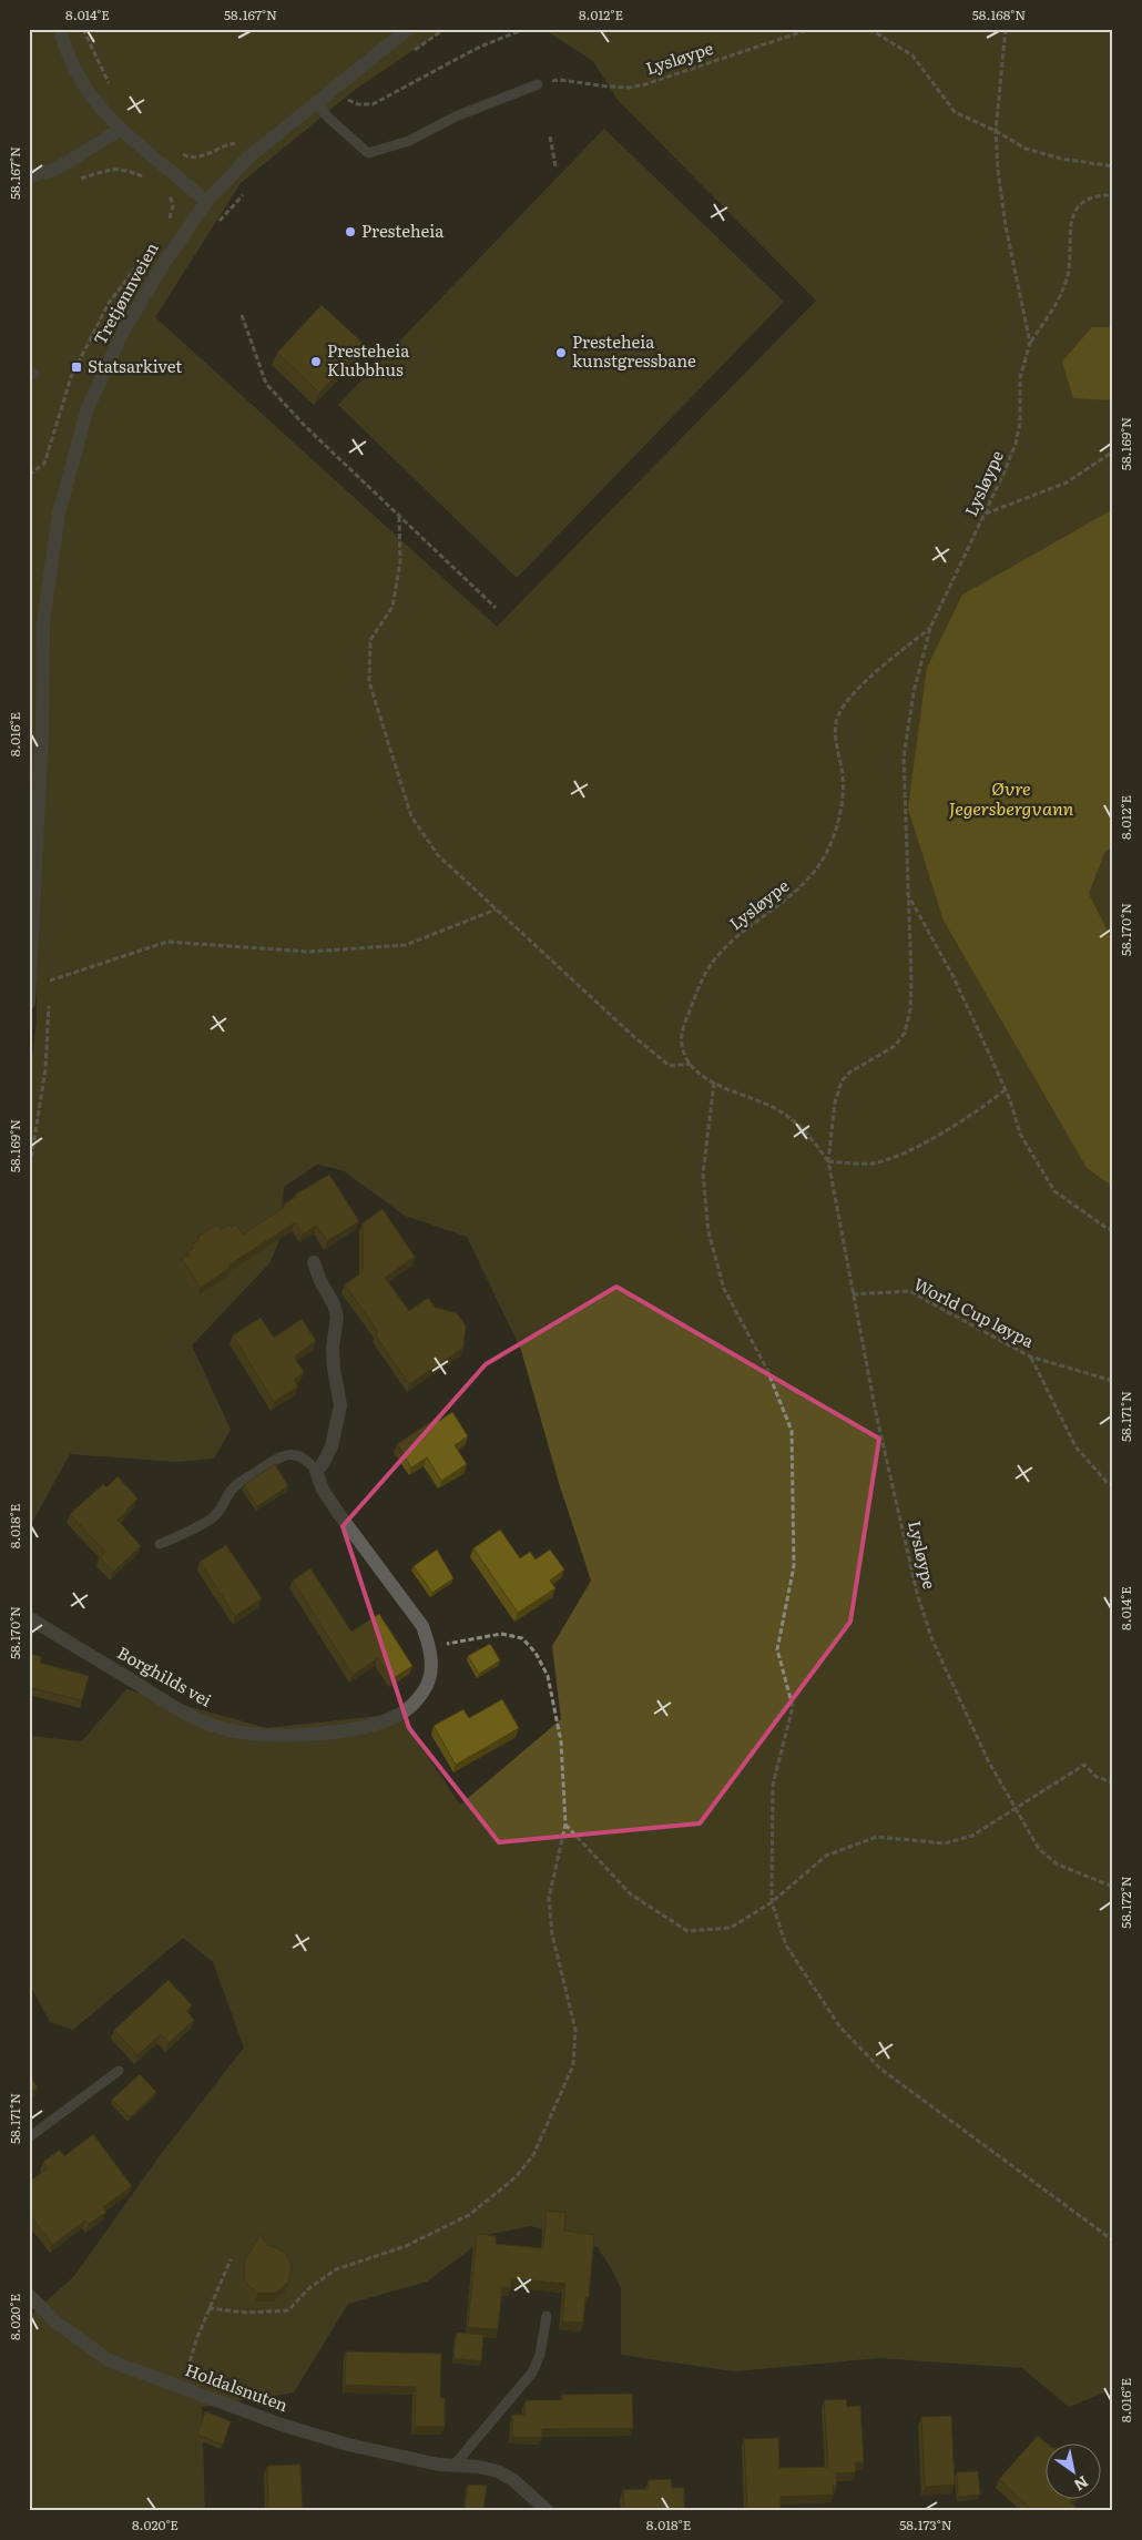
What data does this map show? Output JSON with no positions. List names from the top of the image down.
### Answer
{
  "streets": {
    "street": ["Tretjønnveien", "Borghilds vei", "Holdalsnuten"],
    "path": ["Lysløype", "World Cup løypa"]
  },
  "crossings": [
    ["Lysløype", "World Cup løypa"]
  ],
  "water": ["Øvre Jegersbergvann"],
  "places": {
    "other": ["Presteheia", "Presteheia kunstgressbane", "Presteheia Klubbhus"],
    "transit": ["Statsarkivet"]
  },
  "north": "bottom right",
  "coordinates": [
    "8.014°E",
    "58.167°N",
    "8.012°E",
    "58.168°N",
    "58.169°N",
    "8.016°E",
    "58.170°N",
    "58.171°N",
    "8.018°E",
    "58.172°N",
    "8.020°E",
    "58.173°N"
  ]
}
